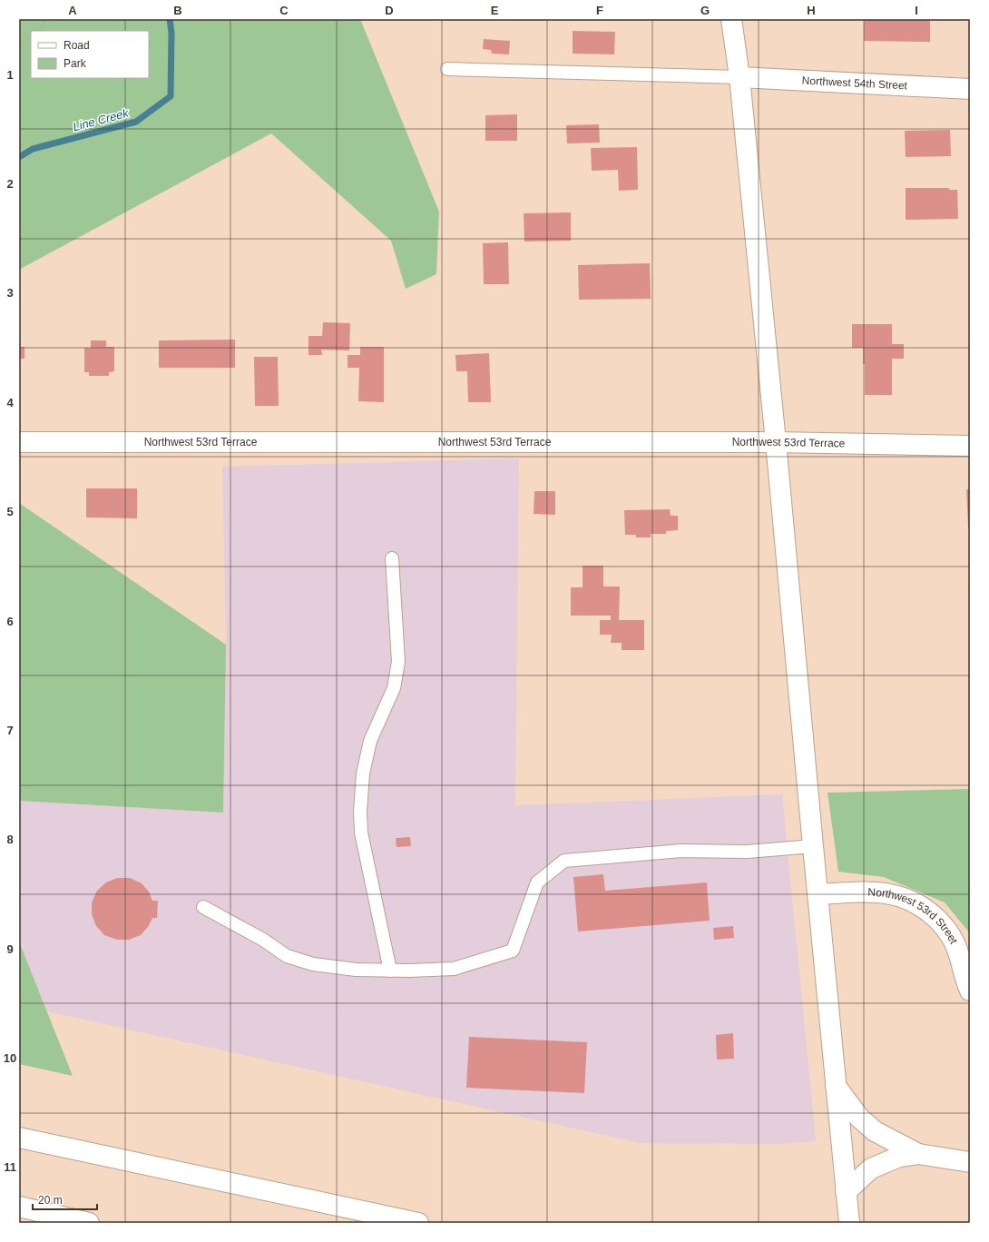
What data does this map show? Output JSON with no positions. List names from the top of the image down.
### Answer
{
  "streets": {
    "main road": ["Northwest 54th Street", "Northwest 53rd Terrace", "Northwest 53rd Street"]
  },
  "water": ["Line Creek"],
  "legend": ["Road", "Park"],
  "scale_bar": "20 m",
  "grid": {
    "columns": [
      "A",
      "B",
      "C",
      "D",
      "E",
      "F",
      "G",
      "H",
      "I"
    ],
    "rows": [
      "1",
      "2",
      "3",
      "4",
      "5",
      "6",
      "7",
      "8",
      "9",
      "10",
      "11"
    ]
  }
}
